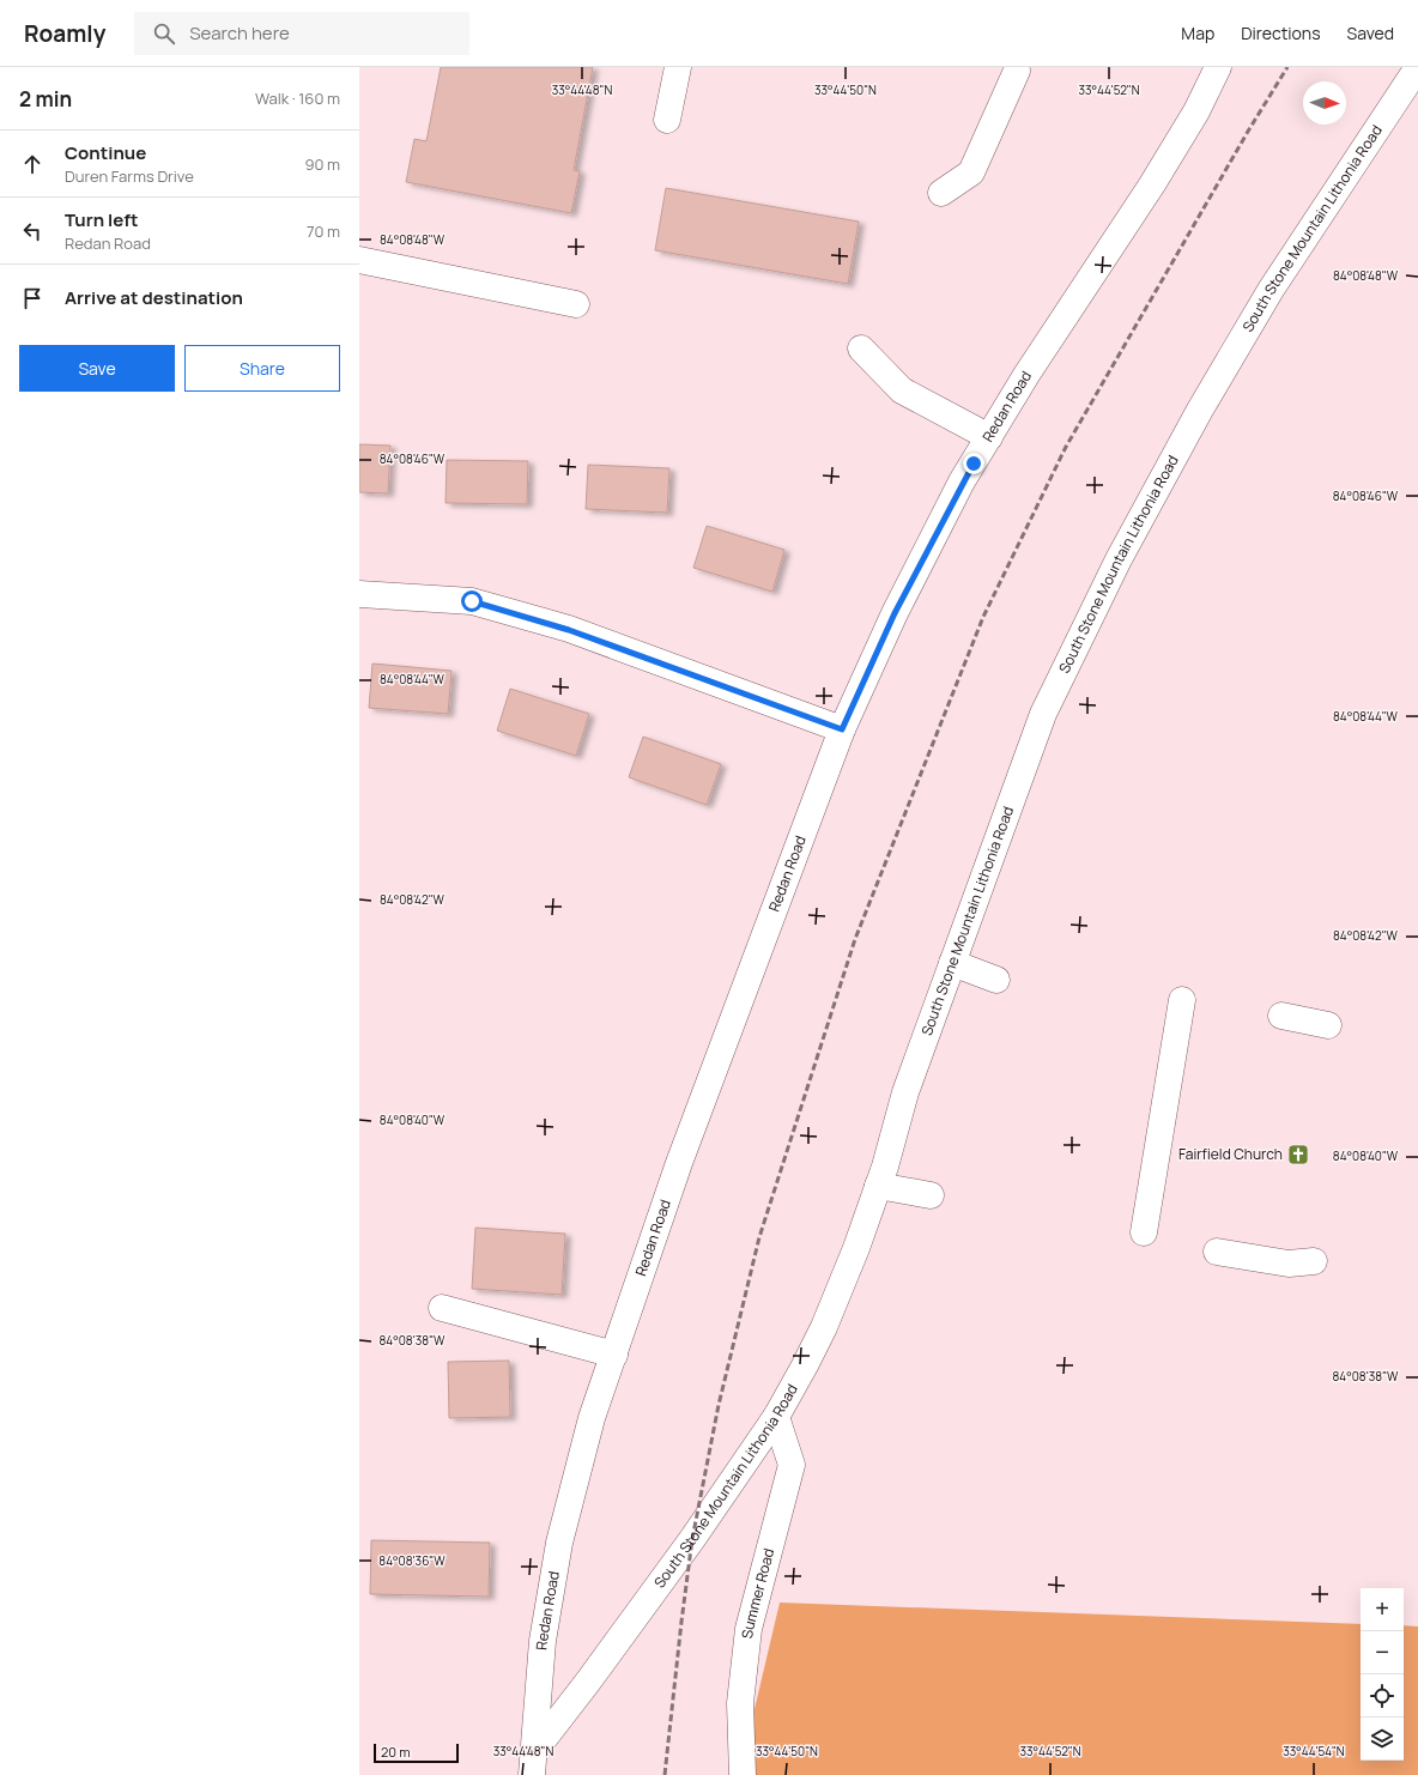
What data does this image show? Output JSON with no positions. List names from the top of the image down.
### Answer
{
  "streets": {
    "main road": ["South Stone Mountain Lithonia Road", "Redan Road", "Summer Road"]
  },
  "crossings": [
    ["South Stone Mountain Lithonia Road", "Redan Road"],
    ["South Stone Mountain Lithonia Road", "Summer Road"]
  ],
  "places": {
    "church": ["Fairfield Church"]
  },
  "scale_bar": "20 m",
  "north": "right",
  "page": {
    "header": "Roamly",
    "search": "Search here",
    "nav": ["Map", "Directions", "Saved"],
    "heading": ["2 min", "Walk · 160 m"],
    "list": [
      ["Continue", "Duren Farms Drive", "90 m"],
      ["Turn left", "Redan Road", "70 m"],
      "Arrive at destination"
    ],
    "buttons": ["Save", "Share"],
    "map_buttons": ["+", "−"],
    "scale": "20 m"
  },
  "coordinates": [
    "33°44'48\"N",
    "33°44'50\"N",
    "33°44'52\"N",
    "84°08'48\"W",
    "84°08'46\"W",
    "84°08'44\"W",
    "84°08'42\"W",
    "84°08'40\"W",
    "84°08'38\"W",
    "84°08'36\"W",
    "33°44'54\"N"
  ]
}
